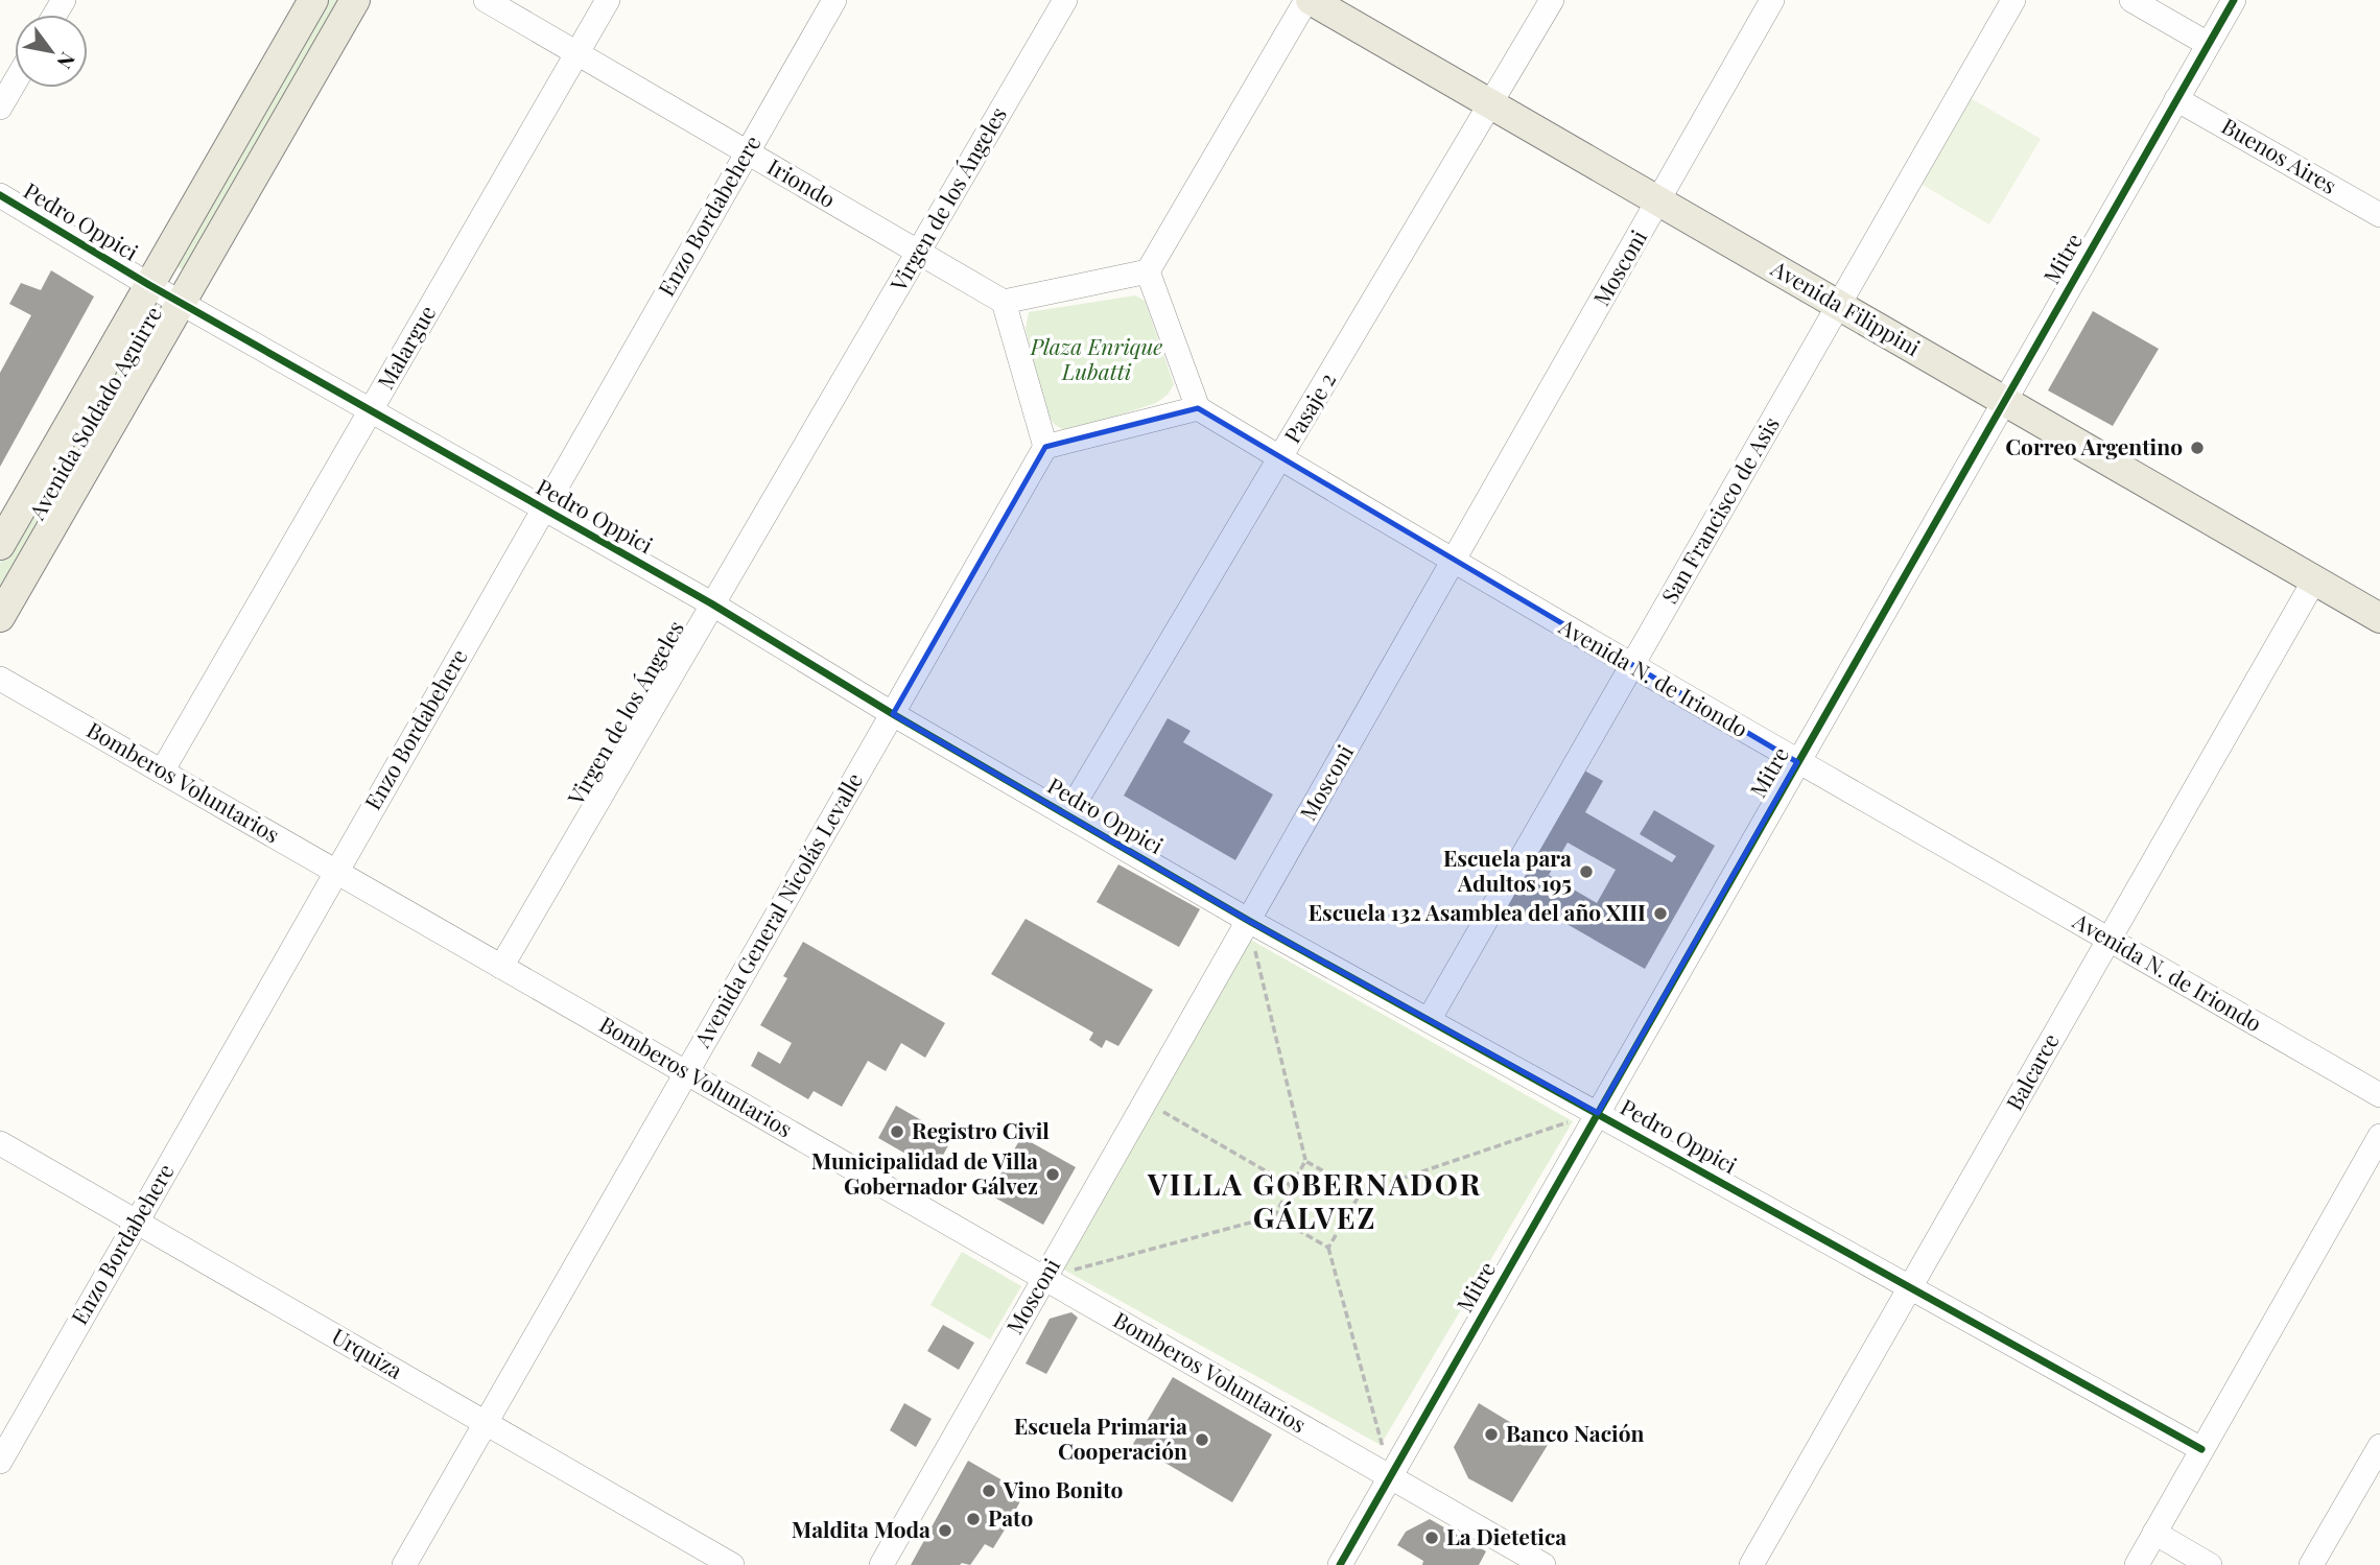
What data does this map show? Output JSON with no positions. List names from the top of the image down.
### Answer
{
  "streets": {
    "main road": ["Avenida Filippini", "Avenida Soldado Aguirre"],
    "street": [
      "Buenos Aires",
      "Iriondo",
      "Virgen de los Ángeles",
      "Enzo Bordabehere",
      "Pedro Oppici",
      "Mitre",
      "Mosconi",
      "Malargue",
      "Pasaje 2",
      "San Francisco de Asis",
      "Avenida N. de Iriondo",
      "Bomberos Voluntarios",
      "Avenida General Nicolás Levalle",
      "Balcarce",
      "Urquiza"
    ]
  },
  "crossings": [
    ["Buenos Aires", "Mitre"],
    ["Iriondo", "Virgen de los Ángeles"],
    ["Iriondo", "Enzo Bordabehere"],
    ["Iriondo", "Malargue"],
    ["Virgen de los Ángeles", "Pedro Oppici"],
    ["Virgen de los Ángeles", "Bomberos Voluntarios"],
    ["Enzo Bordabehere", "Pedro Oppici"],
    ["Enzo Bordabehere", "Bomberos Voluntarios"],
    ["Enzo Bordabehere", "Urquiza"],
    ["Pedro Oppici", "Mitre"],
    ["Pedro Oppici", "Mosconi"],
    ["Pedro Oppici", "Malargue"],
    ["Pedro Oppici", "Pasaje 2"],
    ["Pedro Oppici", "Avenida Soldado Aguirre"],
    ["Pedro Oppici", "San Francisco de Asis"],
    ["Pedro Oppici", "Avenida General Nicolás Levalle"],
    ["Pedro Oppici", "Balcarce"],
    ["Mitre", "Avenida Filippini"],
    ["Mitre", "Avenida N. de Iriondo"],
    ["Mitre", "Bomberos Voluntarios"],
    ["Mosconi", "Avenida Filippini"],
    ["Mosconi", "Avenida N. de Iriondo"],
    ["Mosconi", "Bomberos Voluntarios"],
    ["Avenida Filippini", "Pasaje 2"],
    ["Avenida Filippini", "San Francisco de Asis"],
    ["Avenida Filippini", "Balcarce"],
    ["Malargue", "Bomberos Voluntarios"],
    ["Pasaje 2", "Avenida N. de Iriondo"],
    ["San Francisco de Asis", "Avenida N. de Iriondo"],
    ["Avenida N. de Iriondo", "Balcarce"],
    ["Bomberos Voluntarios", "Avenida General Nicolás Levalle"],
    ["Avenida General Nicolás Levalle", "Urquiza"]
  ],
  "districts": ["VILLA GOBERNADOR GÁLVEZ"],
  "parks": ["Plaza Enrique Lubatti"],
  "places": [
    "Correo Argentino",
    "Escuela para Adultos 195",
    "Escuela 132 Asamblea del año XIII",
    "Registro Civil",
    "Municipalidad de Villa Gobernador Gálvez",
    "Banco Nación",
    "Escuela Primaria Cooperación",
    "Vino Bonito",
    "Pato",
    "Maldita Moda",
    "La Dietetica"
  ],
  "north": "bottom right"
}
